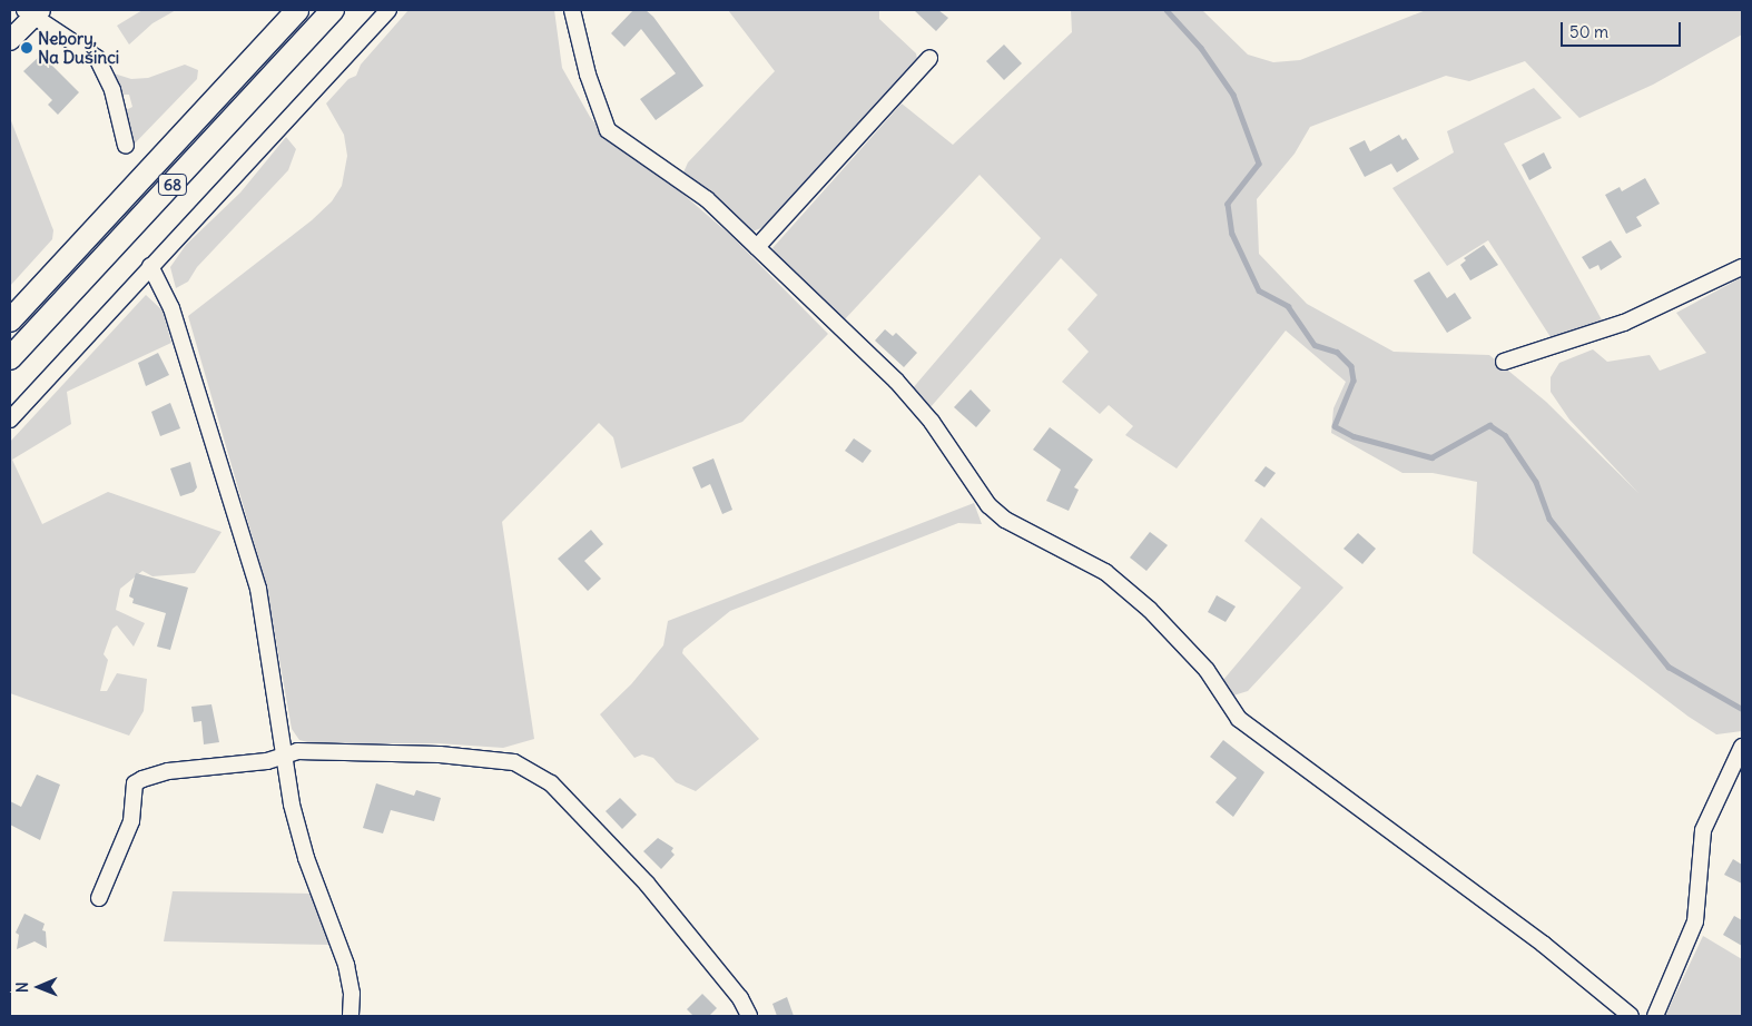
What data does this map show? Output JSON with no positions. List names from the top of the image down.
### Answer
{
  "streets": {
    "highway": ["68"]
  },
  "places": ["Nebory, Na Dušinci"],
  "scale_bar": "50 m",
  "north": "left"
}
